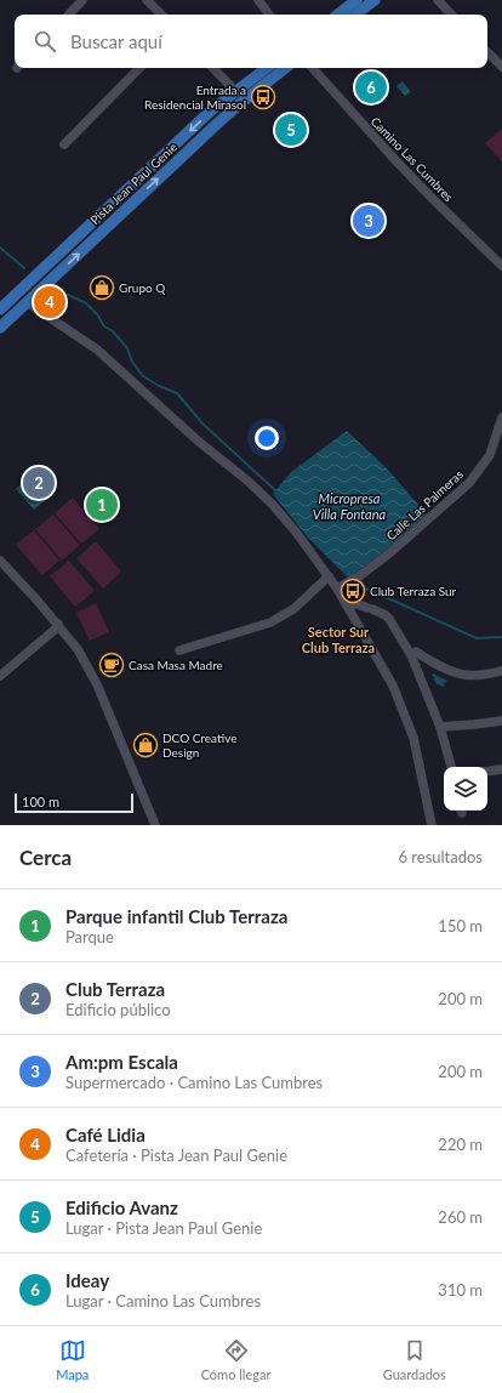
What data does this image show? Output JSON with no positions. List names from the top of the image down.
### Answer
{
  "streets": {
    "main road": ["Pista Jean Paul Genie"],
    "street": ["Camino Las Cumbres", "Calle Las Palmeras"]
  },
  "districts": ["Sector Sur Club Terraza"],
  "water": ["Micropresa Villa Fontana"],
  "places": {
    "bus stop": ["Entrada a Residencial Mirasol", "Club Terraza Sur"],
    "shop": ["Grupo Q", "DCO Creative Design"],
    "cafe": ["Casa Masa Madre"]
  },
  "scale_bar": "100 m",
  "page": {
    "search": "Buscar aquí",
    "pins": [
      "6",
      "5",
      "3",
      "4",
      "2",
      "1"
    ],
    "scale": "100 m",
    "heading": ["Cerca", "6 resultados"],
    "list": [
      {
        "mark": "1",
        "name": "Parque infantil Club Terraza",
        "note": "Parque",
        "value": "150 m"
      },
      {
        "mark": "2",
        "name": "Club Terraza",
        "note": "Edificio público",
        "value": "200 m"
      },
      {
        "mark": "3",
        "name": "Am:pm Escala",
        "note": "Supermercado · Camino Las Cumbres",
        "value": "200 m"
      },
      {
        "mark": "4",
        "name": "Café Lidia",
        "note": "Cafetería · Pista Jean Paul Genie",
        "value": "220 m"
      },
      {
        "mark": "5",
        "name": "Edificio Avanz",
        "note": "Lugar · Pista Jean Paul Genie",
        "value": "260 m"
      },
      {
        "mark": "6",
        "name": "Ideay",
        "note": "Lugar · Camino Las Cumbres",
        "value": "310 m"
      }
    ],
    "nav": ["Mapa", "Cómo llegar", "Guardados"]
  }
}
